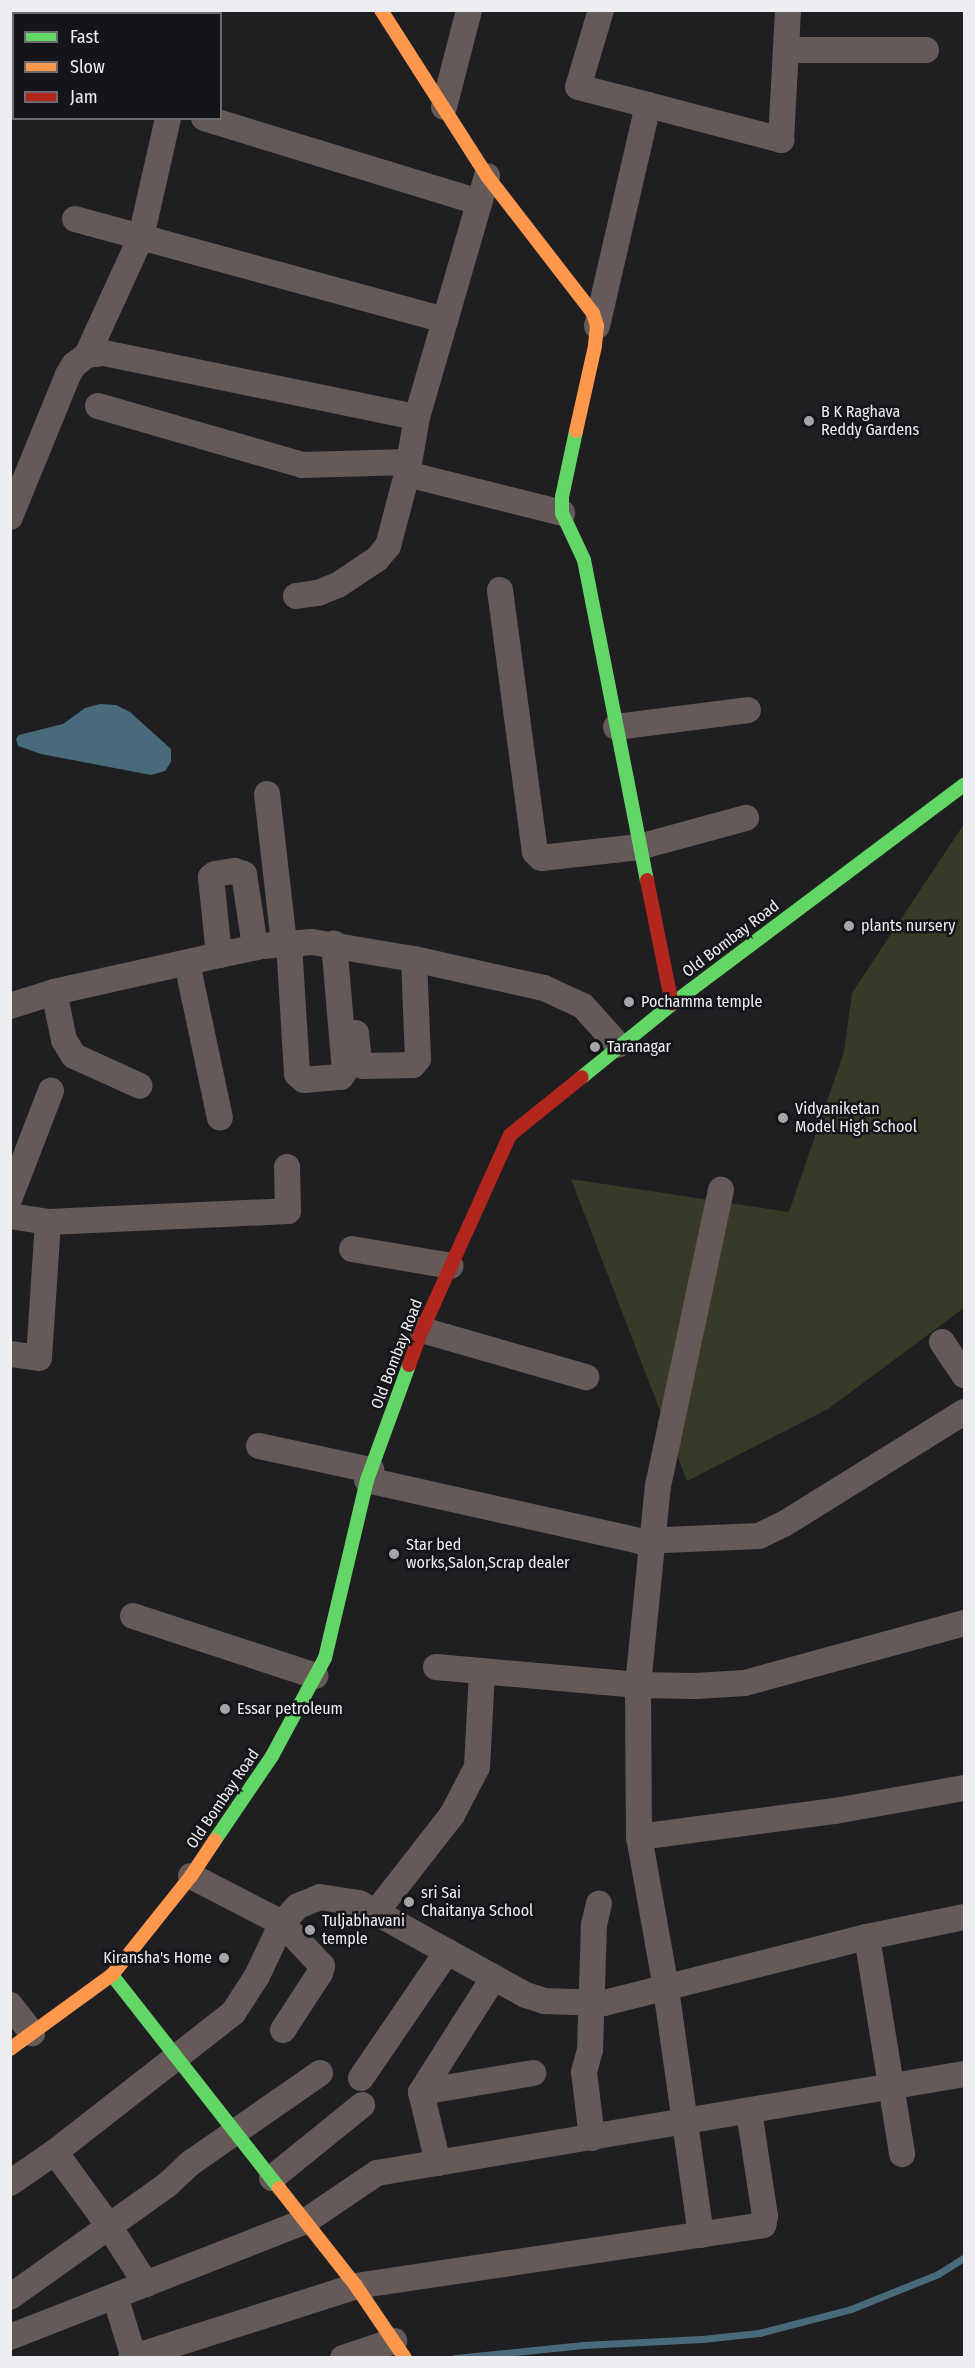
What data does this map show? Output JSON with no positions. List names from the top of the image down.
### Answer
{
  "streets": {
    "main road": ["Old Bombay Road"]
  },
  "places": [
    "B K Raghava Reddy Gardens",
    "plants nursery",
    "Pochamma temple",
    "Taranagar",
    "Vidyaniketan Model High School",
    "Star bed works,Salon,Scrap dealer",
    "Essar petroleum",
    "sri Sai Chaitanya School",
    "Tuljabhavani temple",
    "Kiransha's Home"
  ],
  "legend": ["Fast", "Slow", "Jam"]
}
